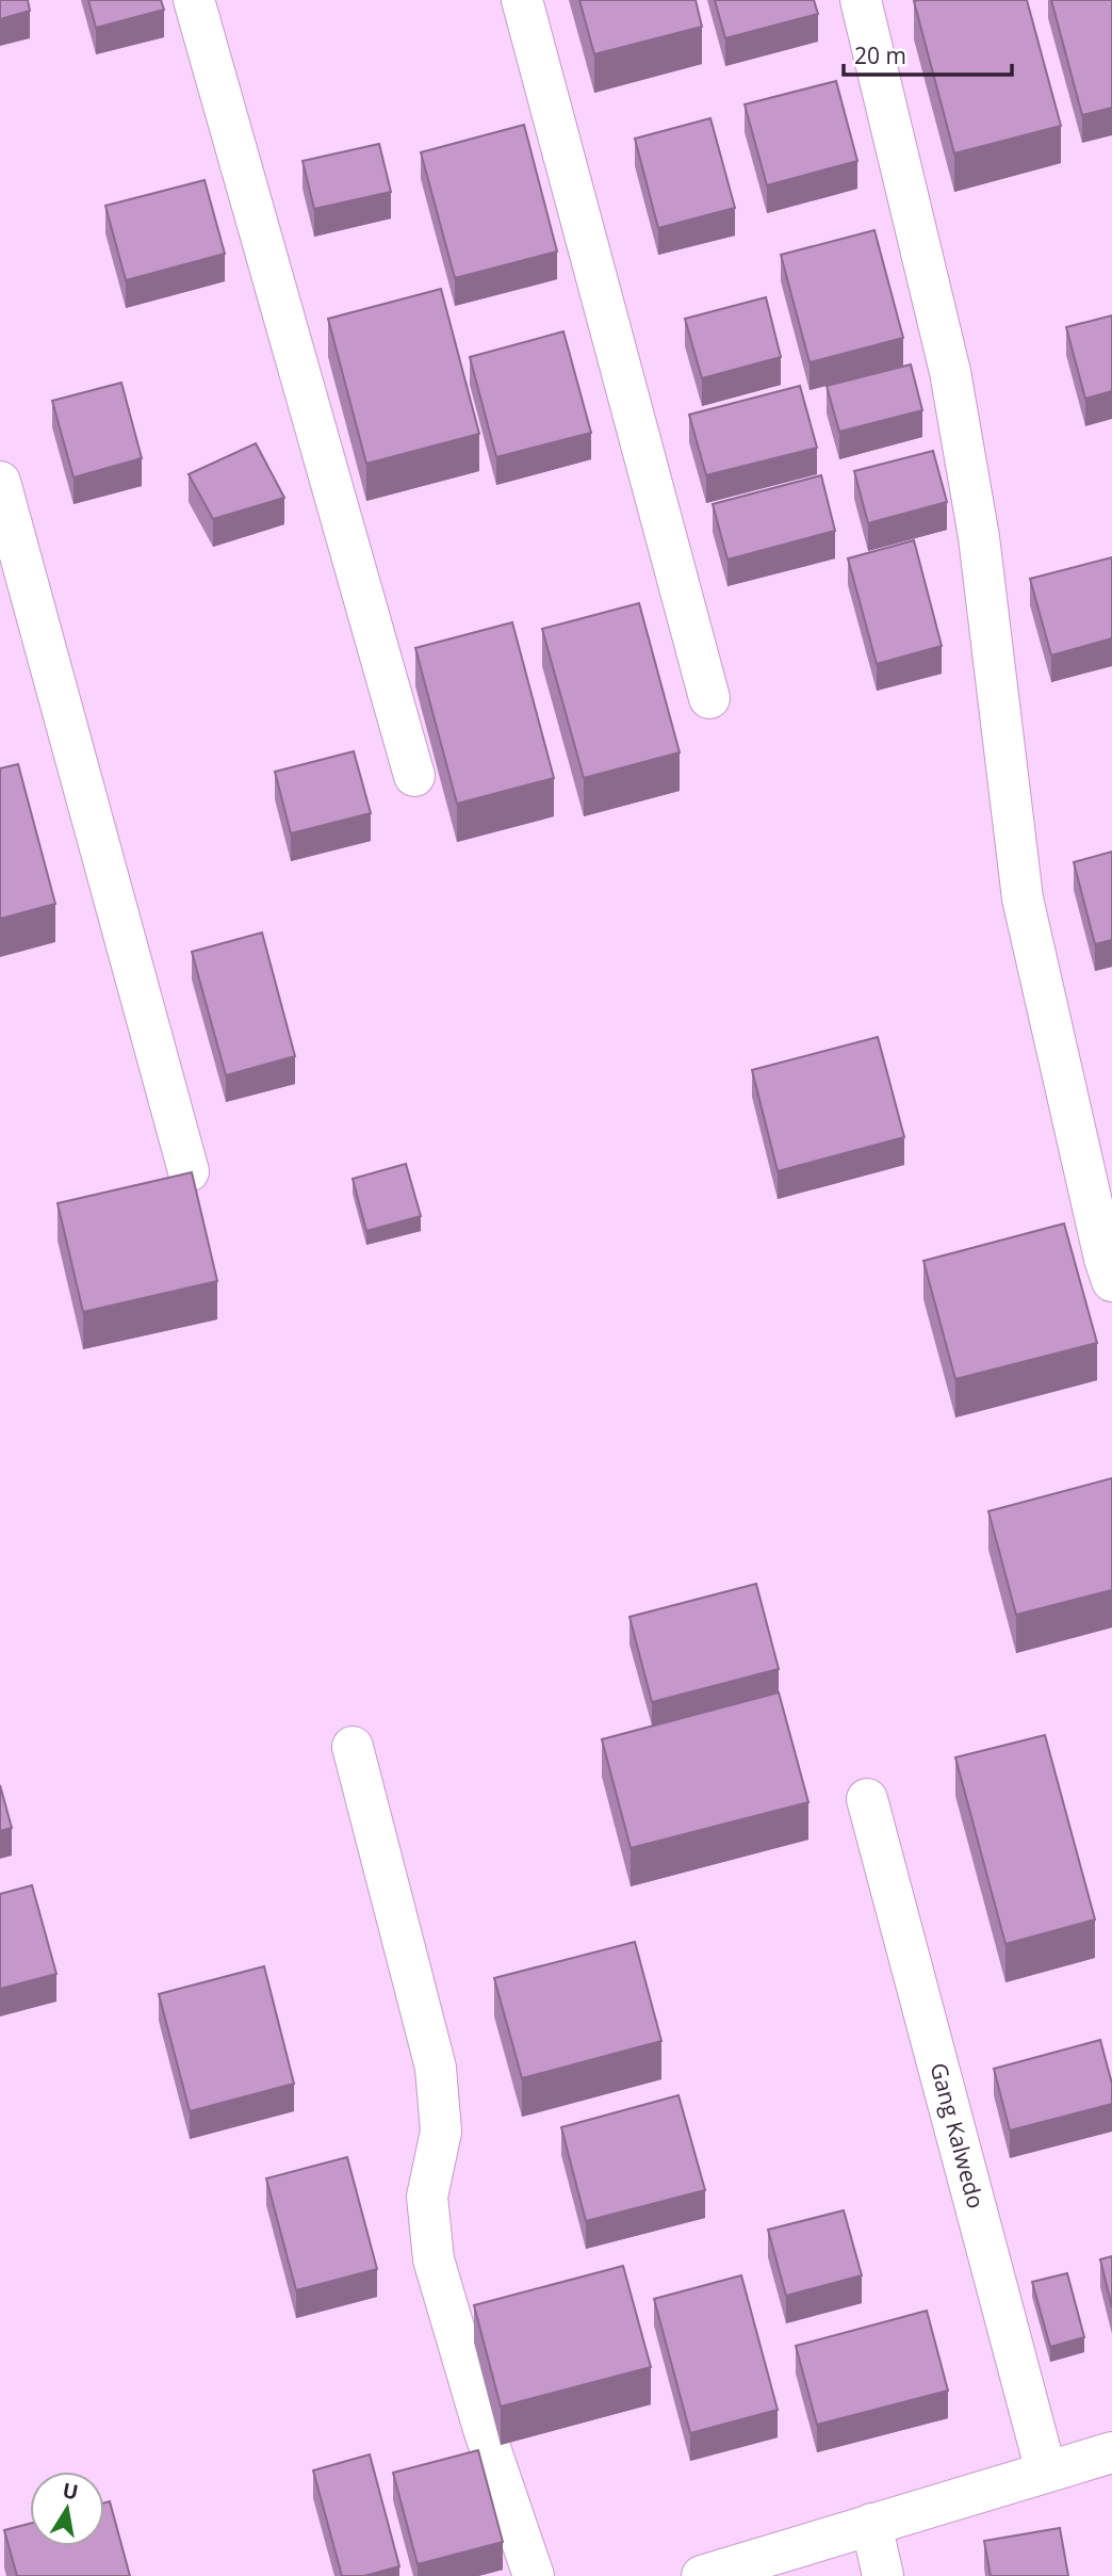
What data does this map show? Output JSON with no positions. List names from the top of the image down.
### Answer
{
  "streets": {
    "street": ["Gang Kalwedo"]
  },
  "scale_bar": "20 m",
  "north": "top"
}
